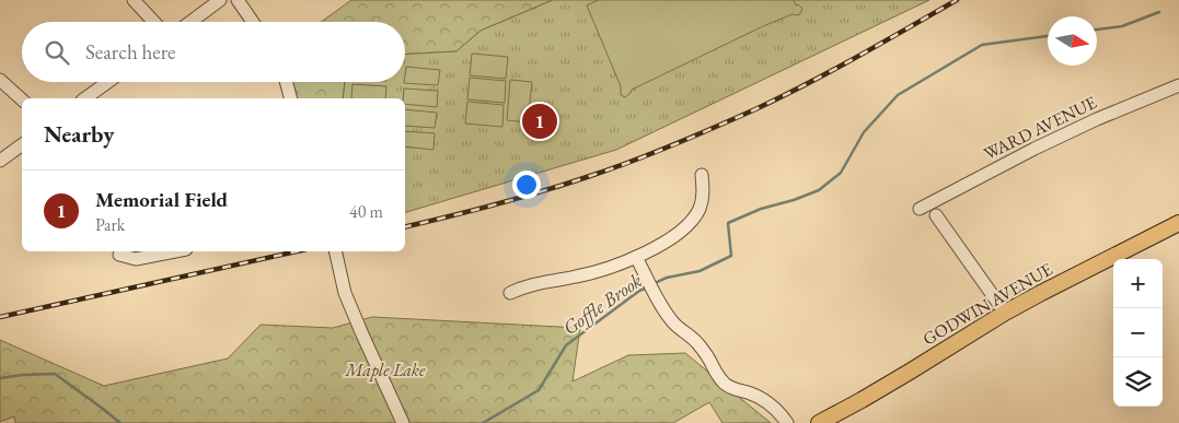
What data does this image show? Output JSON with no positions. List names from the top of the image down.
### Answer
{
  "streets": {
    "main road": ["GODWIN AVENUE"],
    "street": ["WARD AVENUE"]
  },
  "water": ["Goffle Brook"],
  "parks": ["Maple Lake"],
  "north": "right",
  "page": {
    "search": "Search here",
    "heading": "Nearby",
    "pins": "1",
    "list": [
      {
        "mark": "1",
        "name": "Memorial Field",
        "note": "Park",
        "value": "40 m"
      }
    ],
    "map_buttons": ["+", "−"]
  }
}
